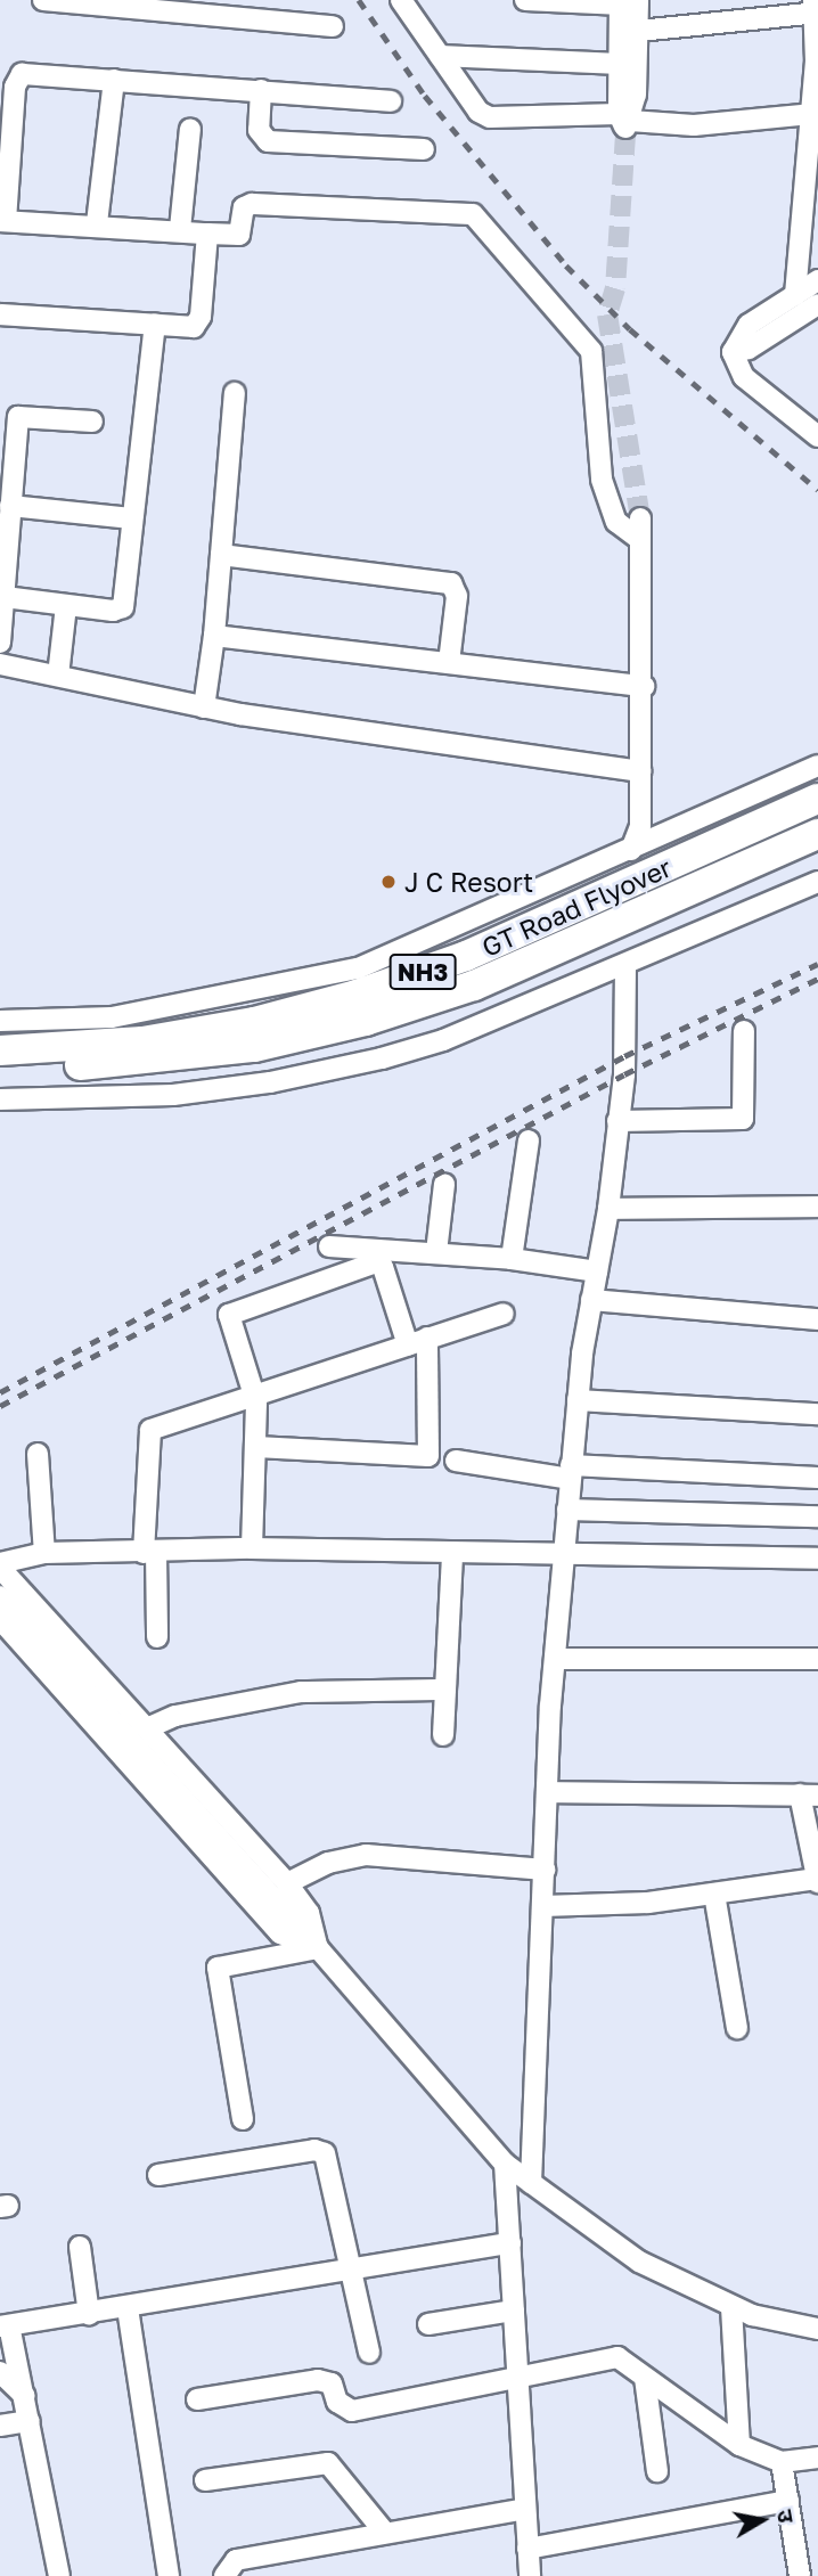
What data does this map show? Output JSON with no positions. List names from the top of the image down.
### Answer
{
  "streets": {
    "highway": ["GT Road Flyover", "NH3"]
  },
  "places": ["J C Resort"],
  "north": "right"
}
